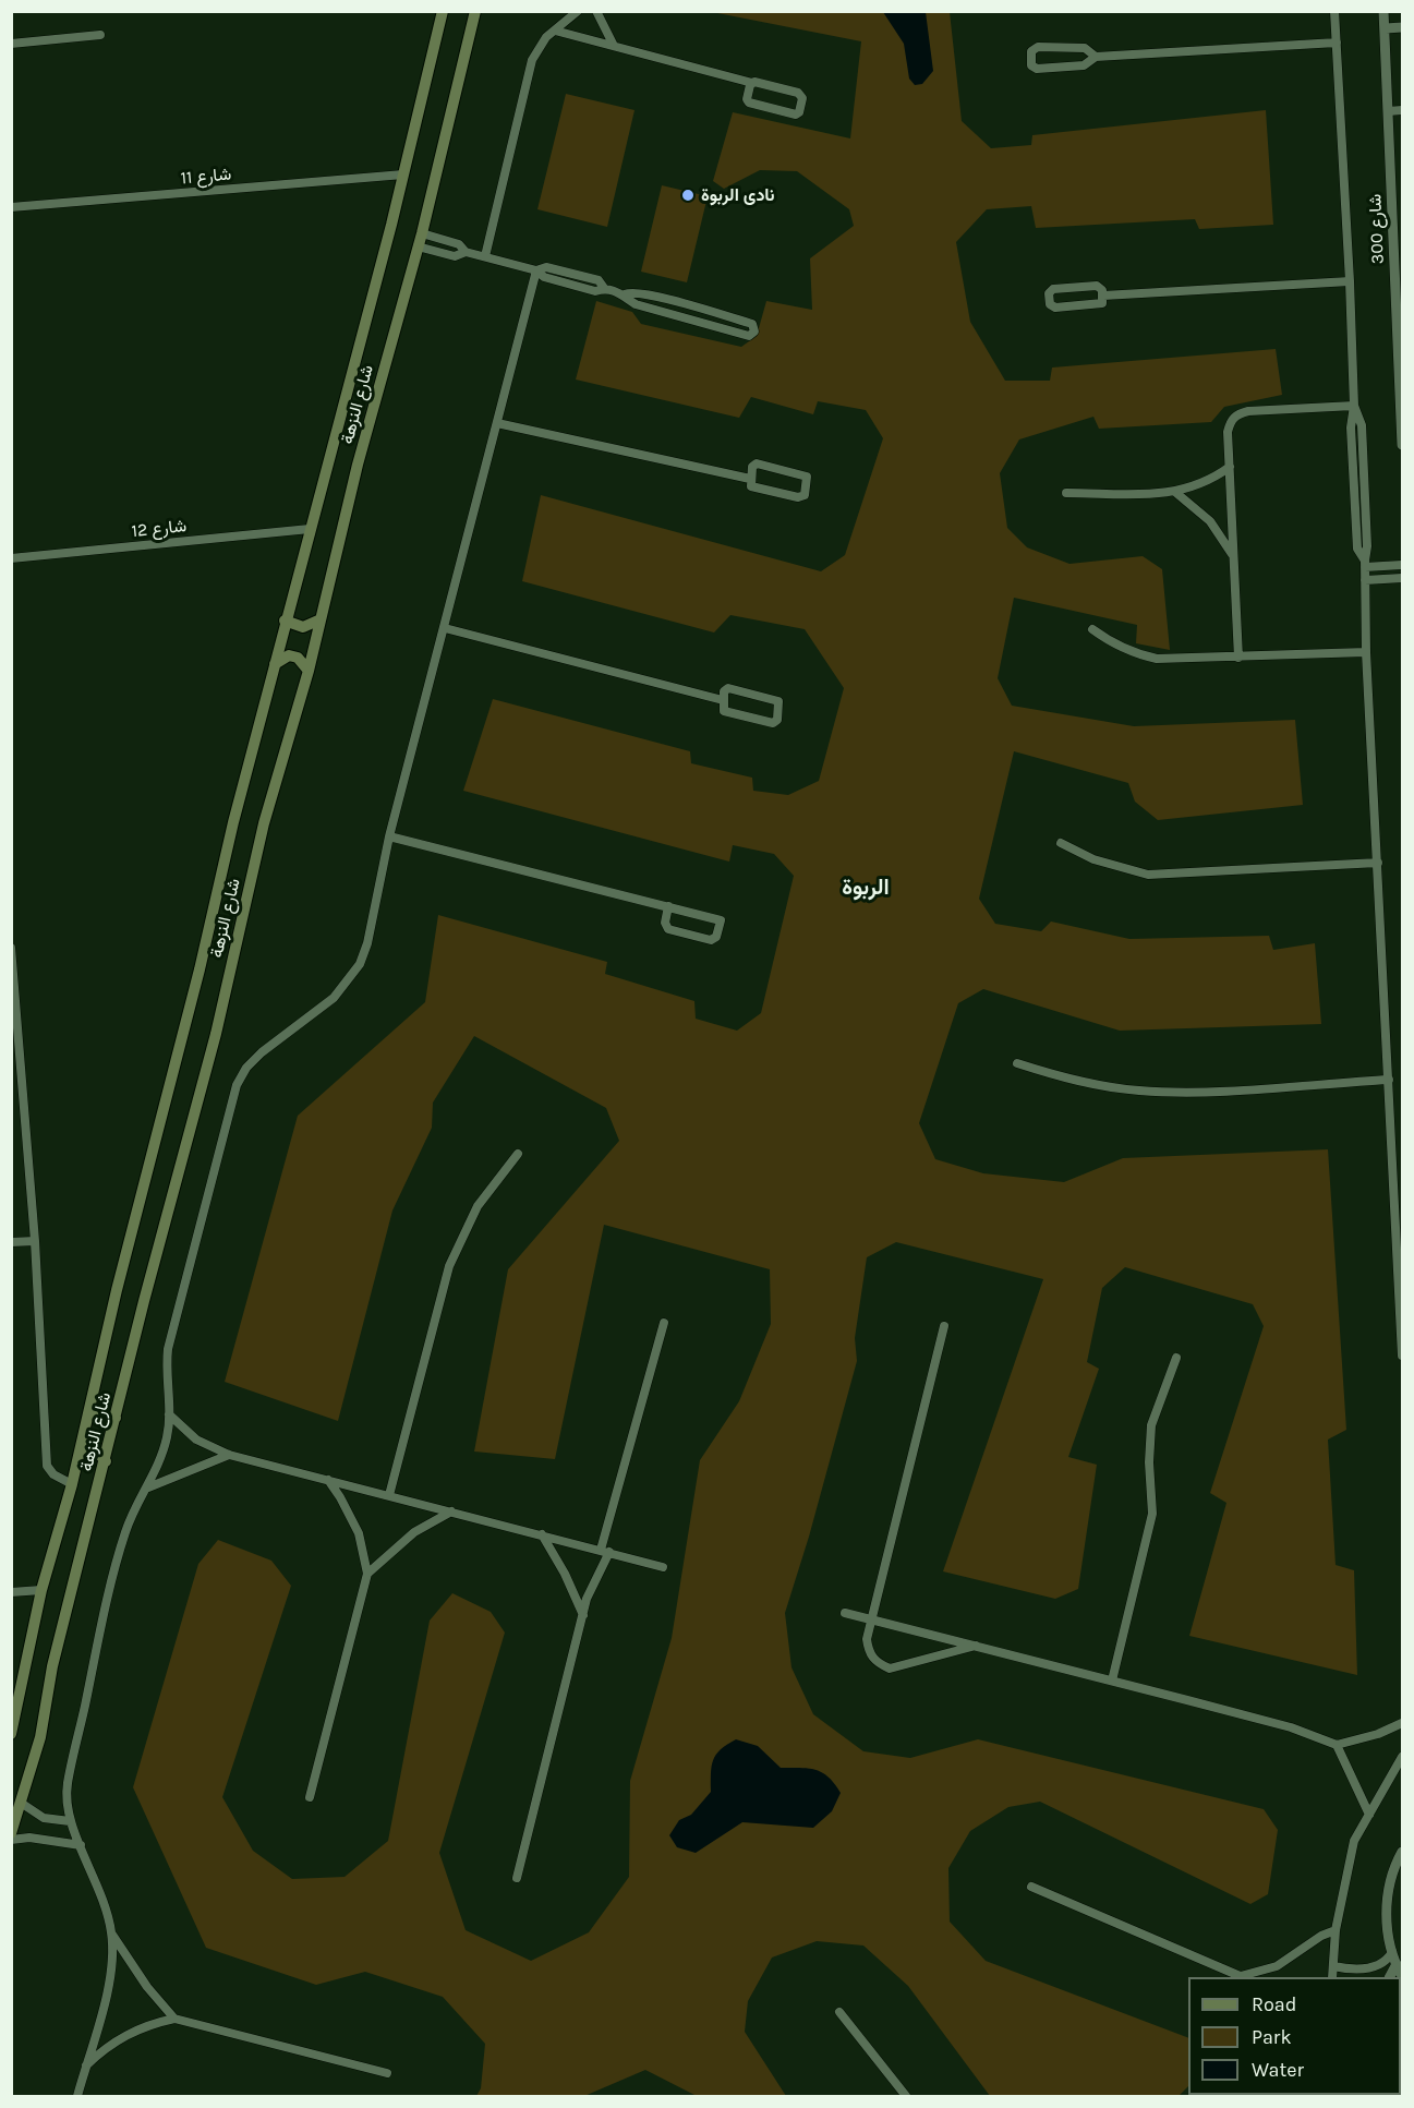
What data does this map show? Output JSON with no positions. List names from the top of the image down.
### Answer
{
  "streets": {
    "main road": ["شارع النزهة"],
    "street": ["شارع 11", "شارع 300", "شارع 12"]
  },
  "crossings": [
    ["شارع 11", "شارع النزهة"],
    ["شارع النزهة", "شارع 12"]
  ],
  "districts": ["الربوة"],
  "places": ["نادى الربوة"],
  "legend": ["Road", "Park", "Water"]
}
